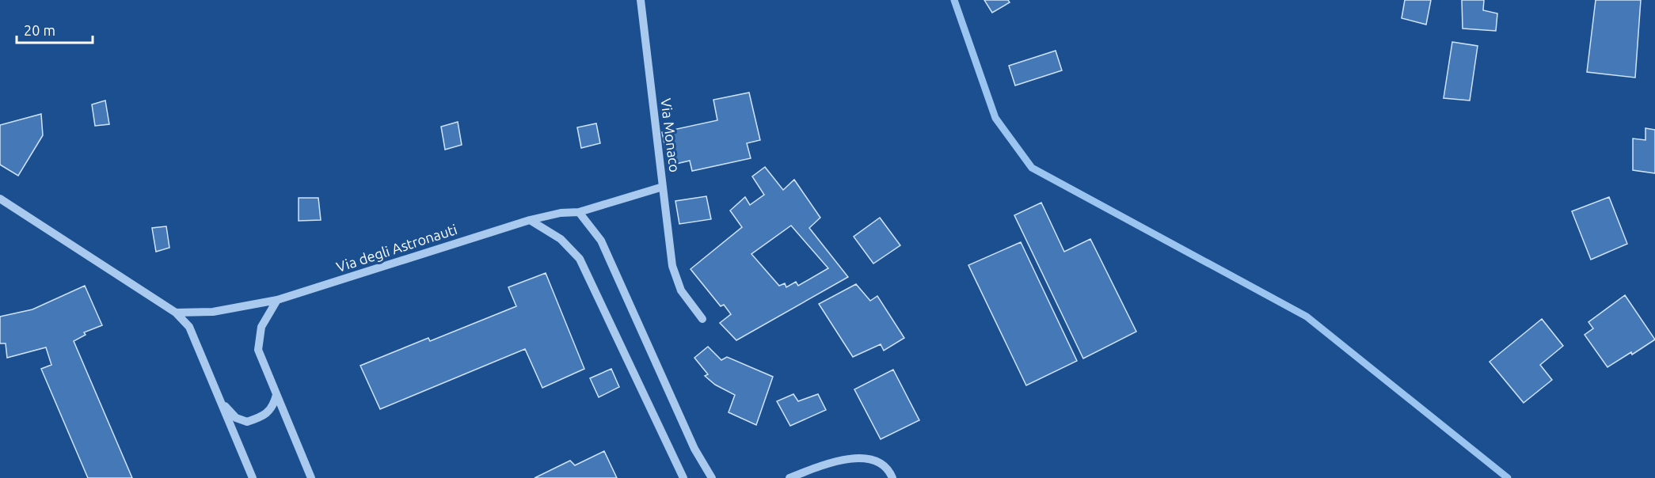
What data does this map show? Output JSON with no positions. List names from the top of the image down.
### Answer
{
  "streets": {
    "street": ["Via Monaco", "Via degli Astronauti"]
  },
  "crossings": [
    ["Via Monaco", "Via degli Astronauti"]
  ],
  "scale_bar": "20 m"
}
